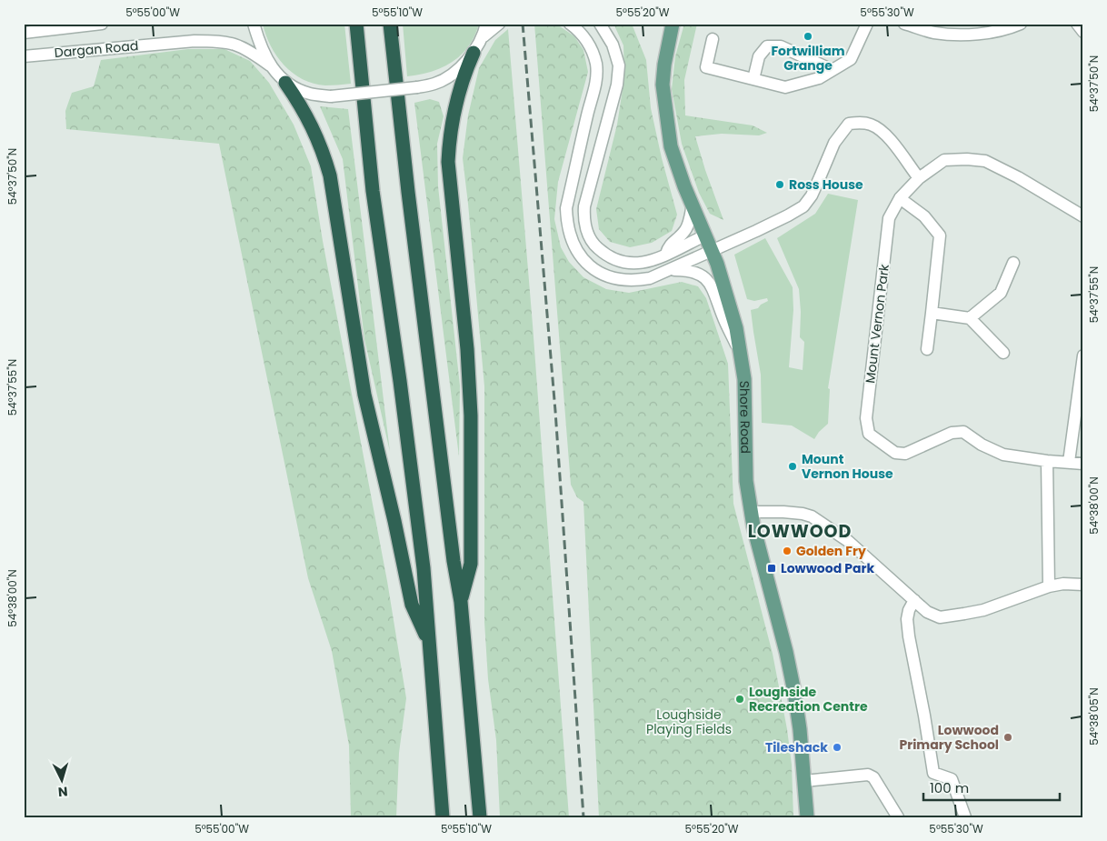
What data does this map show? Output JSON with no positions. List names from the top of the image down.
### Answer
{
  "streets": {
    "main road": ["Shore Road"],
    "street": ["Dargan Road", "Mount Vernon Park"]
  },
  "districts": ["LOWWOOD"],
  "parks": ["Loughside Playing Fields"],
  "places": {
    "other": [
      "Fortwilliam Grange",
      "Ross House",
      "Mount Vernon House",
      "Golden Fry",
      "Loughside Recreation Centre",
      "Lowwood Primary School",
      "Tileshack"
    ],
    "transit": ["Lowwood Park"]
  },
  "scale_bar": "100 m",
  "north": "bottom",
  "coordinates": [
    "5°55'00\"W",
    "5°55'10\"W",
    "5°55'20\"W",
    "5°55'30\"W",
    "54°37'50\"N",
    "54°37'55\"N",
    "54°38'00\"N",
    "54°38'05\"N"
  ]
}
